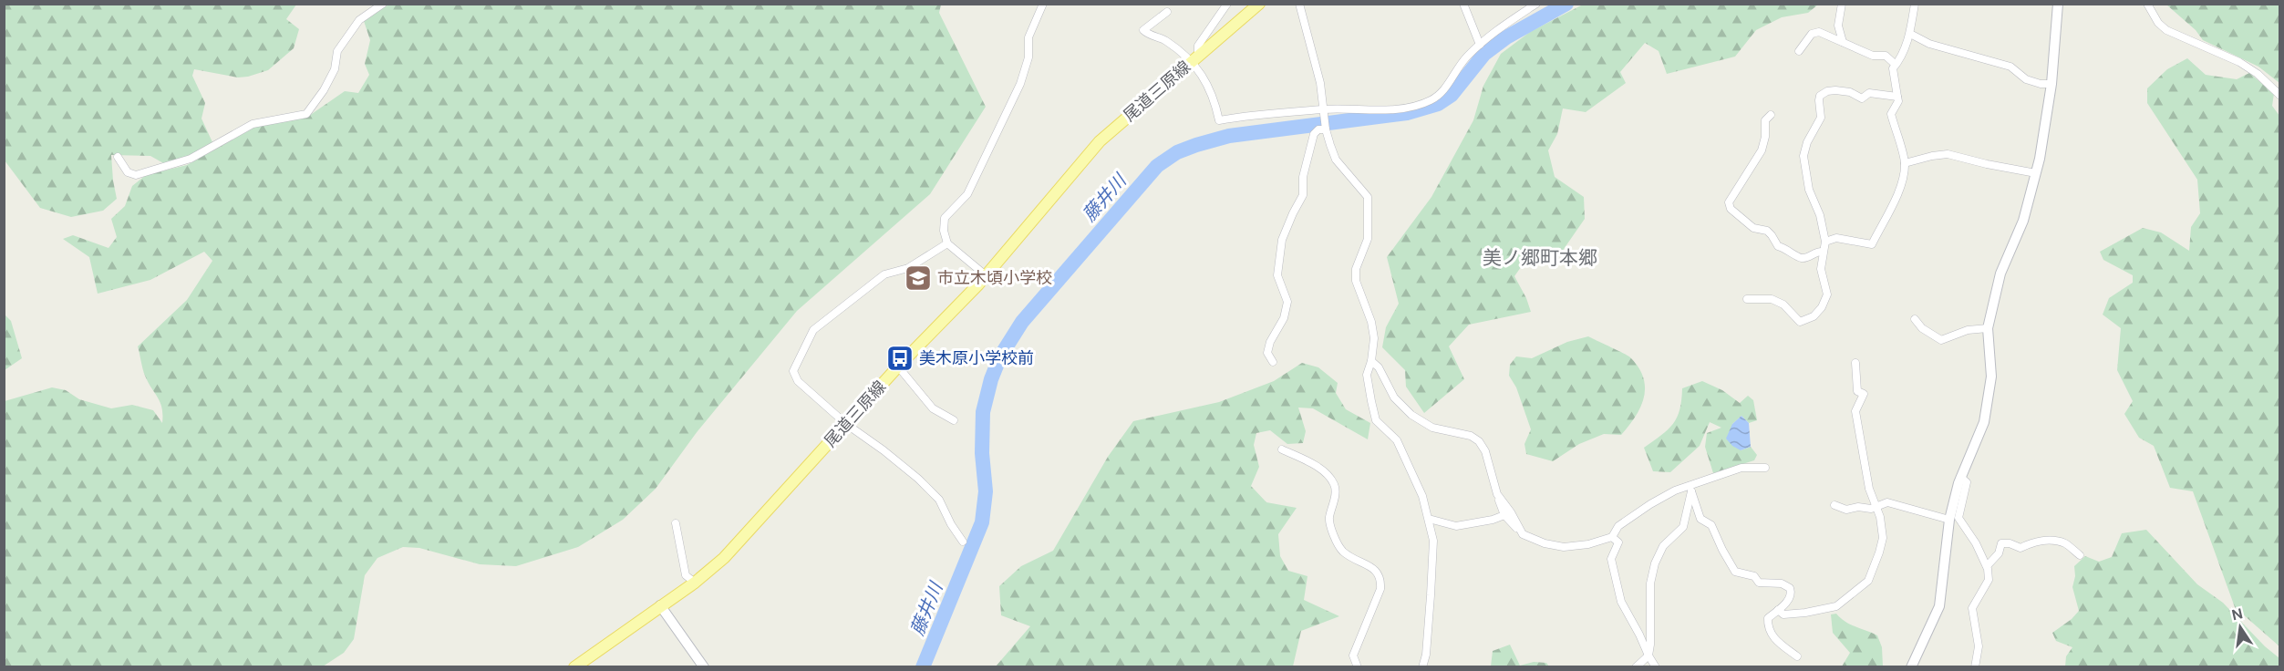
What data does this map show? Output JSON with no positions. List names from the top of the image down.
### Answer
{
  "streets": {
    "main road": ["尾道三原線"]
  },
  "districts": ["美ノ郷町本郷"],
  "water": ["藤井川"],
  "places": {
    "school or university": ["市立木頃小学校"],
    "bus stop": ["美木原小学校前"]
  },
  "north": "top"
}
